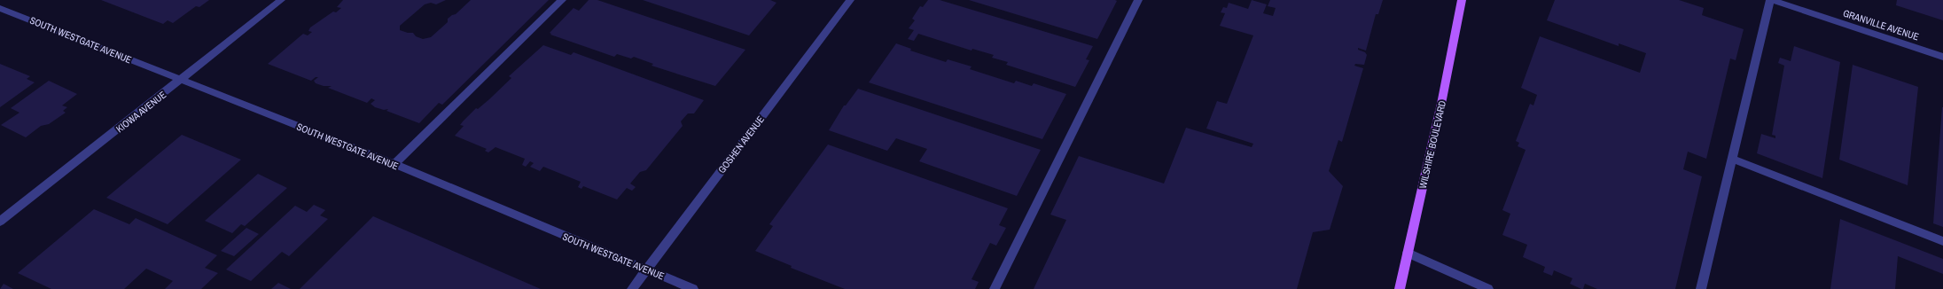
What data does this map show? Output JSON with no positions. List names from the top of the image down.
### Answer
{
  "streets": {
    "main road": ["WILSHIRE BOULEVARD"],
    "street": [
      "GRANVILLE AVENUE",
      "SOUTH WESTGATE AVENUE",
      "KIOWA AVENUE",
      "GOSHEN AVENUE"
    ]
  },
  "crossings": [
    ["SOUTH WESTGATE AVENUE", "KIOWA AVENUE"],
    ["SOUTH WESTGATE AVENUE", "GOSHEN AVENUE"]
  ]
}
